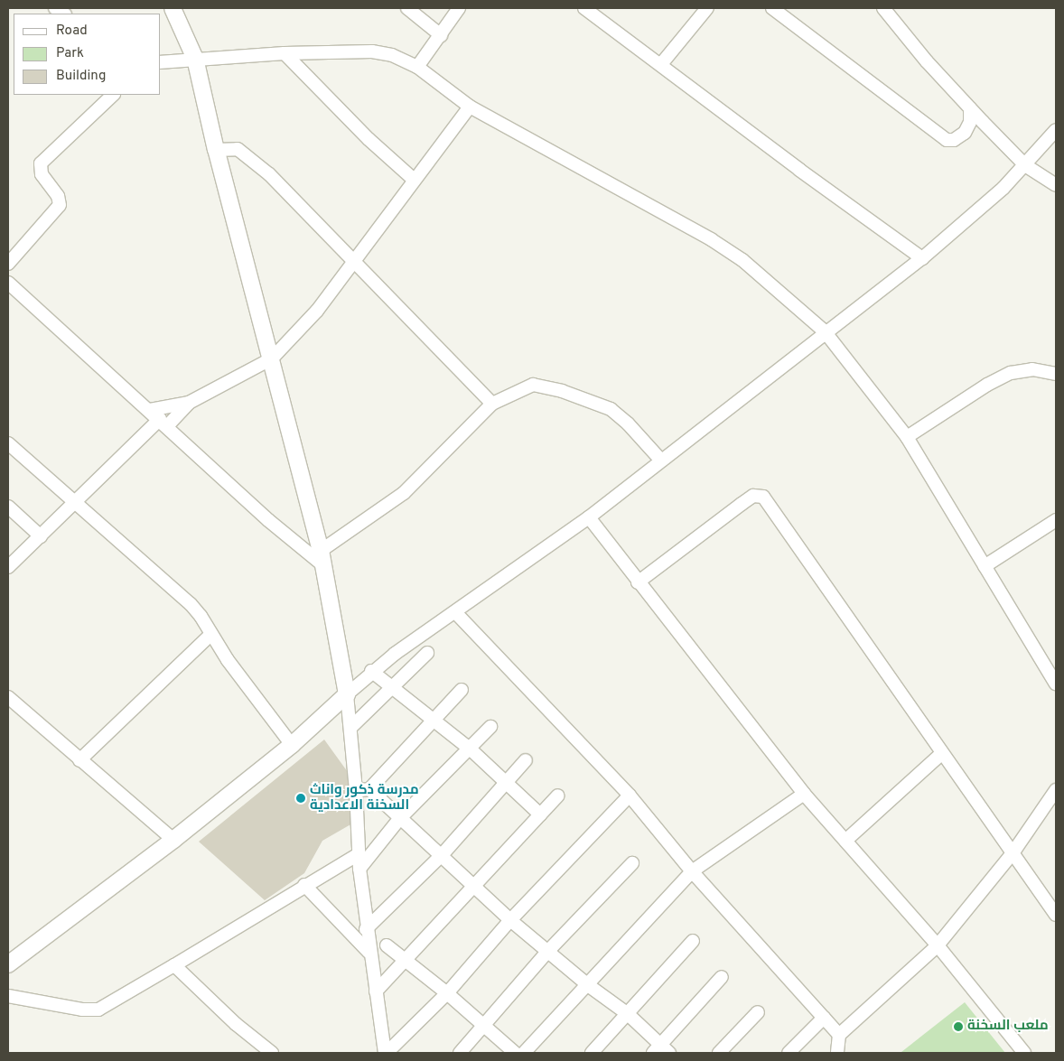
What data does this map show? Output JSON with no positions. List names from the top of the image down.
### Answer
{
  "places": ["مدرسة ذكور واناث السخنة الاعدادية", "ملعب السخنة"],
  "legend": ["Road", "Park", "Building"]
}
